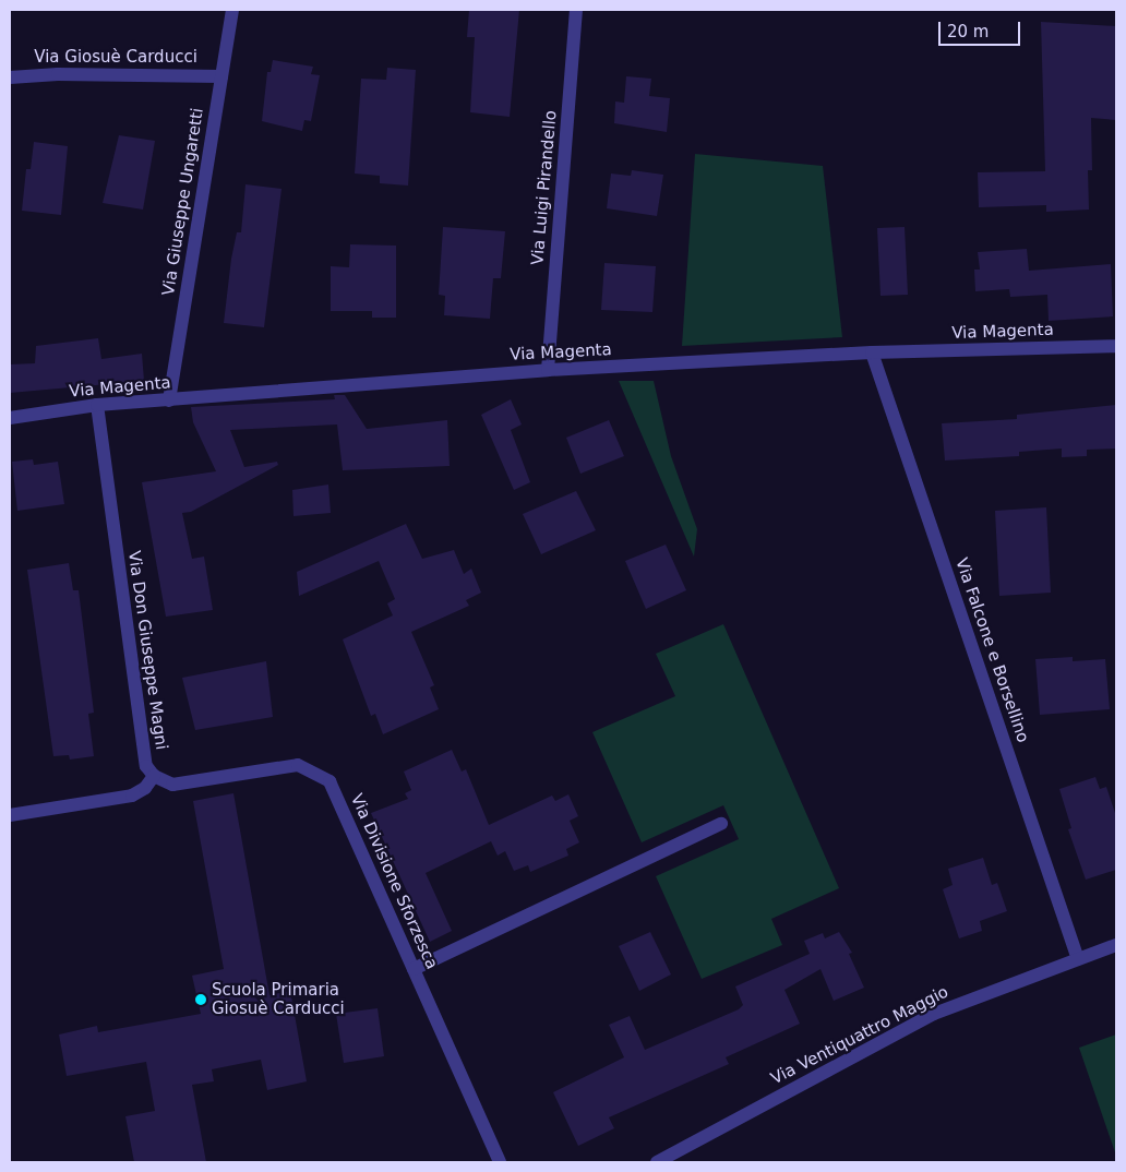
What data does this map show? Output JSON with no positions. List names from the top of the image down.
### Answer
{
  "streets": {
    "street": [
      "Via Giosuè Carducci",
      "Via Luigi Pirandello",
      "Via Giuseppe Ungaretti",
      "Via Magenta",
      "Via Don Giuseppe Magni",
      "Via Falcone e Borsellino",
      "Via Divisione Sforzesca",
      "Via Ventiquattro Maggio"
    ]
  },
  "crossings": [
    ["Via Giosuè Carducci", "Via Giuseppe Ungaretti"],
    ["Via Luigi Pirandello", "Via Magenta"],
    ["Via Giuseppe Ungaretti", "Via Magenta"],
    ["Via Magenta", "Via Don Giuseppe Magni"],
    ["Via Magenta", "Via Falcone e Borsellino"],
    ["Via Don Giuseppe Magni", "Via Divisione Sforzesca"],
    ["Via Falcone e Borsellino", "Via Ventiquattro Maggio"]
  ],
  "places": ["Scuola Primaria Giosuè Carducci"],
  "scale_bar": "20 m"
}
